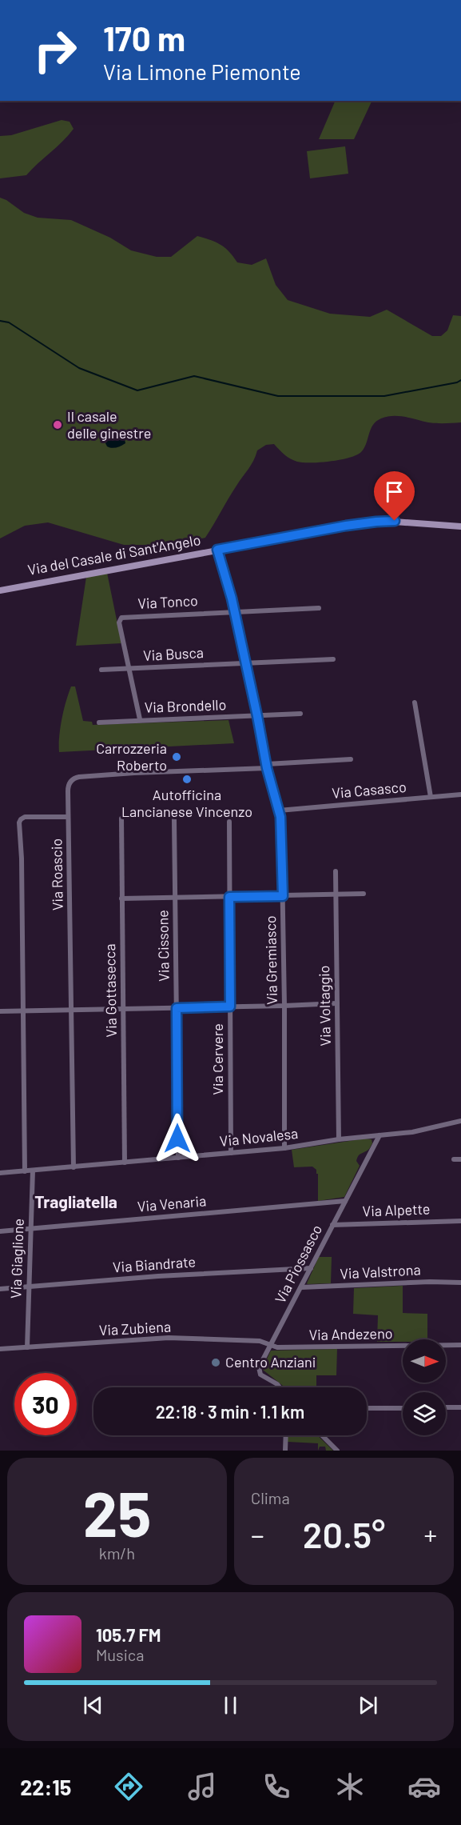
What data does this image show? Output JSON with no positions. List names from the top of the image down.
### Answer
{
  "streets": {
    "main road": ["Via del Casale di Sant'Angelo"],
    "street": [
      "Via Tonco",
      "Via Busca",
      "Via Brondello",
      "Via Casasco",
      "Via Roascio",
      "Via Cissone",
      "Via Gremiasco",
      "Via Gottasecca",
      "Via Voltaggio",
      "Via Cervere",
      "Via Novalesa",
      "Via Venaria",
      "Via Alpette",
      "Via Giaglione",
      "Via Piossasco",
      "Via Biandrate",
      "Via Valstrona",
      "Via Zubiena",
      "Via Andezeno"
    ]
  },
  "crossings": [
    ["Via del Casale di Sant'Angelo", "Via Gremiasco"],
    ["Via Tonco", "Via Busca"],
    ["Via Tonco", "Via Brondello"],
    ["Via Tonco", "Via Gremiasco"],
    ["Via Busca", "Via Gremiasco"],
    ["Via Brondello", "Via Gremiasco"],
    ["Via Casasco", "Via Gremiasco"],
    ["Via Roascio", "Via Gremiasco"],
    ["Via Roascio", "Via Novalesa"],
    ["Via Cissone", "Via Novalesa"],
    ["Via Gremiasco", "Via Novalesa"],
    ["Via Gottasecca", "Via Novalesa"],
    ["Via Voltaggio", "Via Novalesa"],
    ["Via Cervere", "Via Novalesa"],
    ["Via Novalesa", "Via Giaglione"],
    ["Via Novalesa", "Via Piossasco"],
    ["Via Venaria", "Via Giaglione"],
    ["Via Venaria", "Via Piossasco"],
    ["Via Alpette", "Via Piossasco"],
    ["Via Giaglione", "Via Biandrate"],
    ["Via Giaglione", "Via Zubiena"],
    ["Via Piossasco", "Via Biandrate"],
    ["Via Piossasco", "Via Valstrona"],
    ["Via Piossasco", "Via Zubiena"],
    ["Via Piossasco", "Via Andezeno"],
    ["Via Zubiena", "Via Andezeno"]
  ],
  "districts": ["Tragliatella"],
  "places": [
    "Il casale delle ginestre",
    "Carrozzeria Roberto",
    "Autofficina Lancianese Vincenzo",
    "Centro Anziani"
  ],
  "north": "right",
  "page": {
    "turn": ["170 m", "Via Limone Piemonte"],
    "limit": "30",
    "trip": "22:18 · 3 min · 1.1 km",
    "tile": [
      ["25", "km/h"],
      "Clima"
    ],
    "heat": ["−", "20.5°", "+"],
    "song": ["105.7 FM", "Musica"],
    "tabs": "22:15"
  }
}
